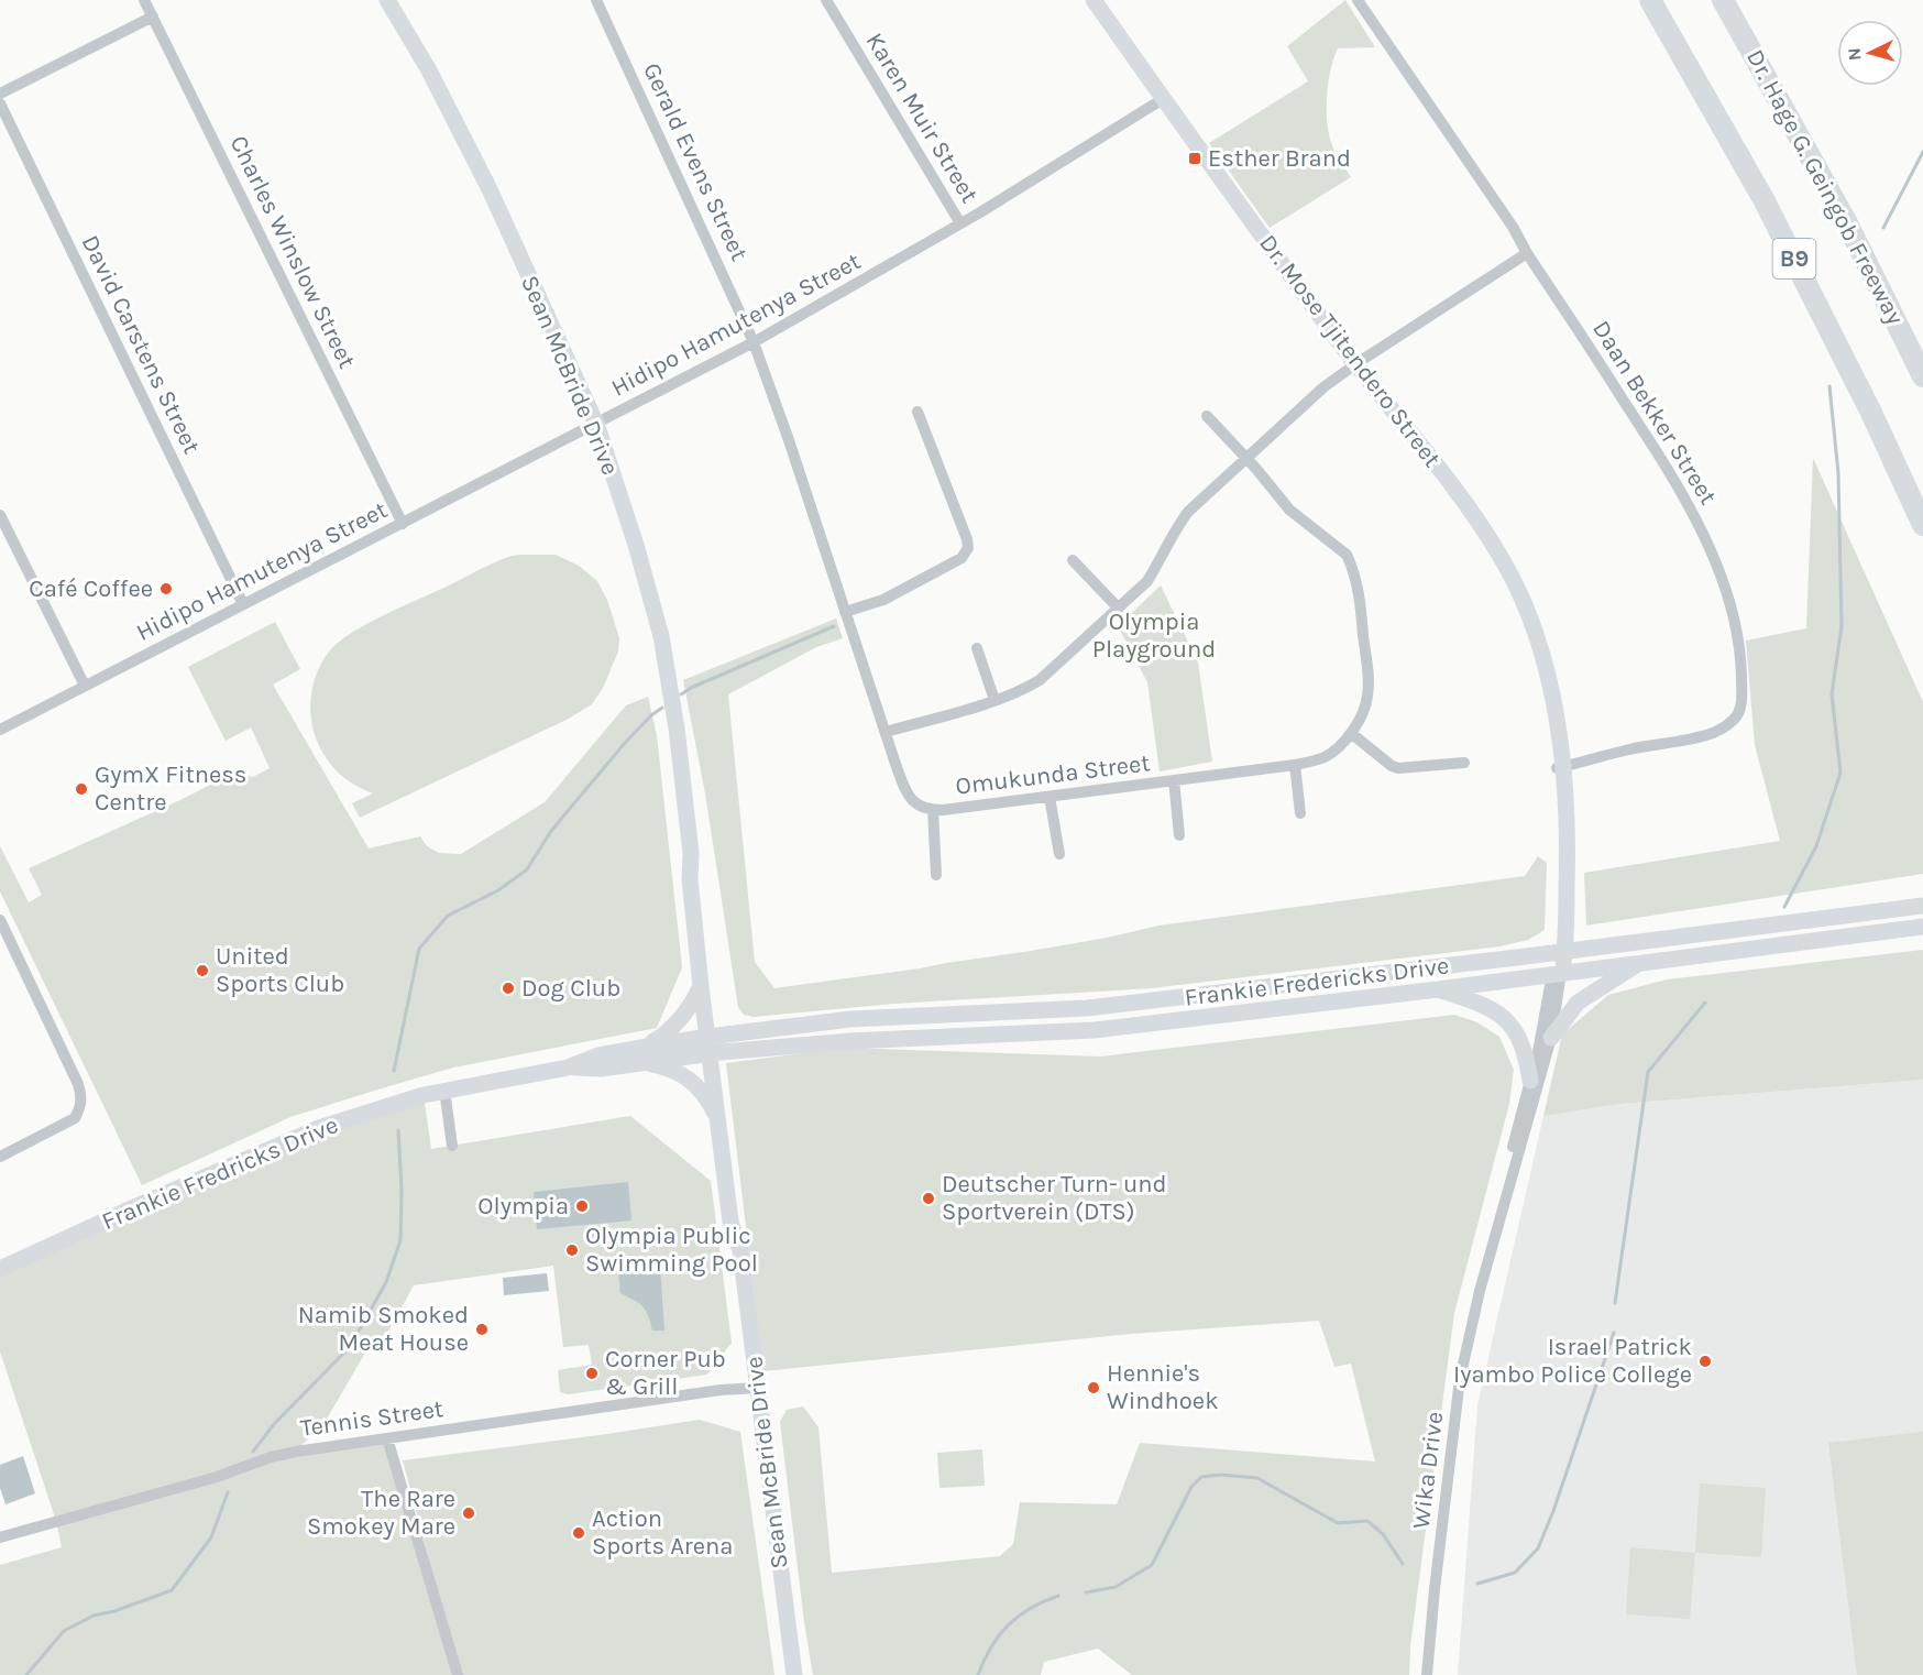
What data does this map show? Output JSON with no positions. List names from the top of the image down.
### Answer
{
  "streets": {
    "highway": ["Dr. Hage G. Geingob Freeway", "B9"],
    "main road": [
      "Dr. Mose Tjitendero Street",
      "Sean McBride Drive",
      "Frankie Fredericks Drive",
      "Frankie Fredricks Drive"
    ],
    "street": [
      "Karen Muir Street",
      "Gerald Evens Street",
      "Charles Winslow Street",
      "Hidipo Hamutenya Street",
      "David Carstens Street",
      "Daan Bekker Street",
      "Omukunda Street",
      "Tennis Street",
      "Wika Drive"
    ]
  },
  "crossings": [
    ["Karen Muir Street", "Hidipo Hamutenya Street"],
    ["Gerald Evens Street", "Hidipo Hamutenya Street"],
    ["Gerald Evens Street", "Omukunda Street"],
    ["Charles Winslow Street", "Hidipo Hamutenya Street"],
    ["Hidipo Hamutenya Street", "David Carstens Street"],
    ["Hidipo Hamutenya Street", "Dr. Mose Tjitendero Street"],
    ["Hidipo Hamutenya Street", "Sean McBride Drive"],
    ["Hidipo Hamutenya Street", "Omukunda Street"],
    ["Dr. Mose Tjitendero Street", "Daan Bekker Street"],
    ["Dr. Mose Tjitendero Street", "Frankie Fredericks Drive"],
    ["Dr. Mose Tjitendero Street", "Wika Drive"],
    ["Sean McBride Drive", "Frankie Fredericks Drive"],
    ["Sean McBride Drive", "Frankie Fredricks Drive"],
    ["Sean McBride Drive", "Tennis Street"],
    ["Frankie Fredericks Drive", "Frankie Fredricks Drive"],
    ["Frankie Fredericks Drive", "Wika Drive"]
  ],
  "parks": ["Olympia Playground"],
  "places": {
    "transit": ["Esther Brand"],
    "other": [
      "Café Coffee",
      "GymX Fitness Centre",
      "United Sports Club",
      "Dog Club",
      "Deutscher Turn- und Sportverein (DTS)",
      "Olympia",
      "Olympia Public Swimming Pool",
      "Namib Smoked Meat House",
      "Israel Patrick Iyambo Police College",
      "Corner Pub & Grill",
      "Hennie's Windhoek",
      "The Rare Smokey Mare",
      "Action Sports Arena"
    ]
  },
  "north": "left"
}
